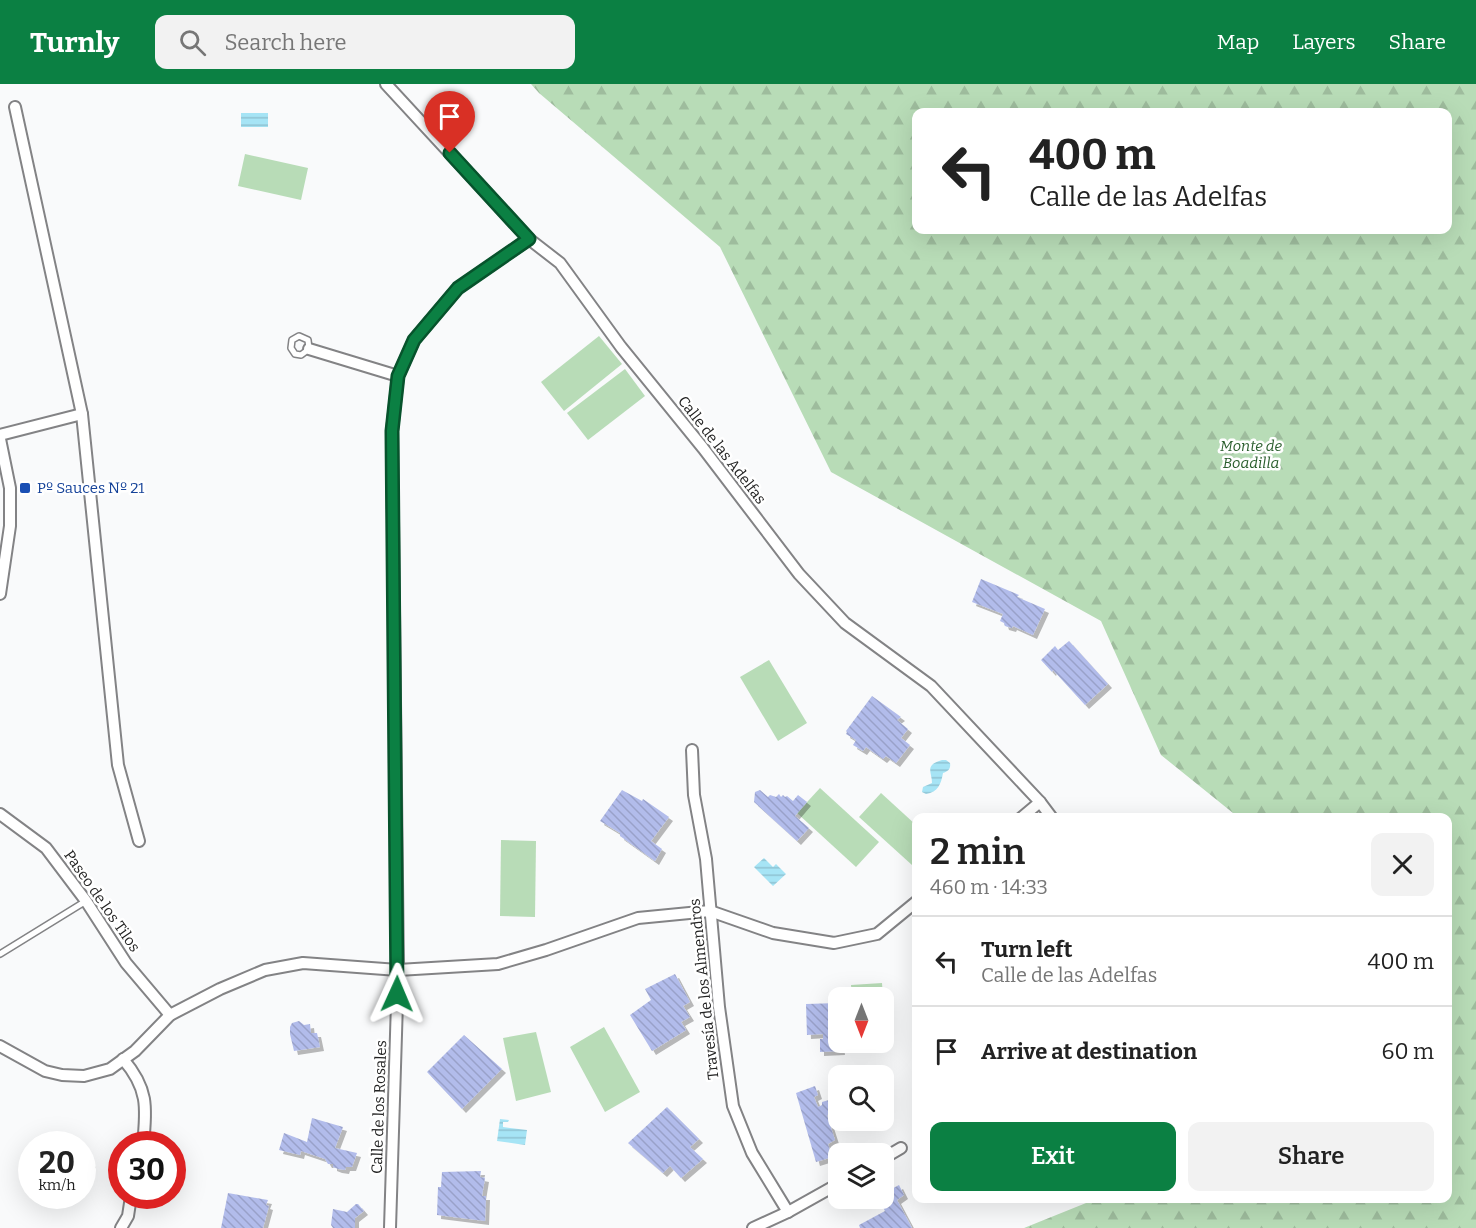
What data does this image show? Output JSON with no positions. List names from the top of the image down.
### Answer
{
  "streets": {
    "street": [
      "Calle de las Adelfas",
      "Paseo de los Tilos",
      "Travesía de los Almendros",
      "Calle de los Rosales"
    ]
  },
  "crossings": [
    ["Calle de las Adelfas", "Calle de los Rosales"]
  ],
  "parks": ["Monte de Boadilla"],
  "places": {
    "transit": ["Pº Sauces Nº 21"]
  },
  "north": "bottom",
  "page": {
    "header": "Turnly",
    "search": "Search here",
    "nav": ["Map", "Layers", "Share"],
    "turn": ["400 m", "Calle de las Adelfas"],
    "heading": ["2 min", "460 m · 14:33"],
    "list": [
      {
        "name": "Turn left",
        "note": "Calle de las Adelfas",
        "value": "400 m"
      },
      {
        "name": "Arrive at destination",
        "value": "60 m"
      }
    ],
    "buttons": ["Exit", "Share"],
    "speed": "20 km/h",
    "limit": "30"
  }
}
